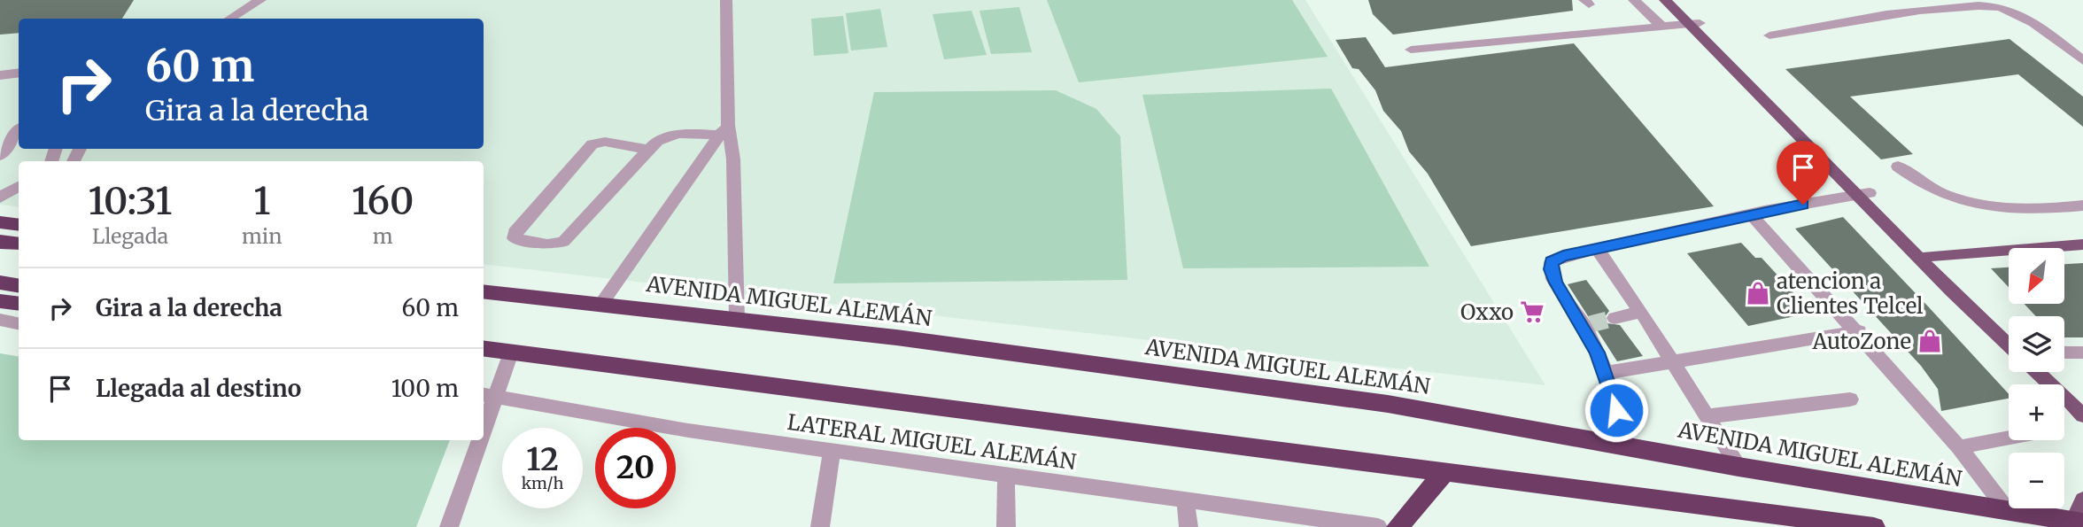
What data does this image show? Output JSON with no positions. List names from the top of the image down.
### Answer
{
  "streets": {
    "highway": ["AVENIDA MIGUEL ALEMÁN"],
    "street": ["LATERAL MIGUEL ALEMÁN"]
  },
  "places": {
    "shop": ["atencion a Clientes Telcel", "AutoZone"],
    "supermarket": ["Oxxo"]
  },
  "north": "bottom left",
  "page": {
    "turn": ["60 m", "Gira a la derecha"],
    "eta": [
      "10:31",
      "Llegada",
      "1",
      "min",
      "160",
      "m"
    ],
    "map_buttons": ["+", "−"],
    "list": [
      {
        "name": "Gira a la derecha",
        "value": "60 m"
      },
      {
        "name": "Llegada al destino",
        "value": "100 m"
      }
    ],
    "speed": "12 km/h",
    "limit": "20"
  }
}
